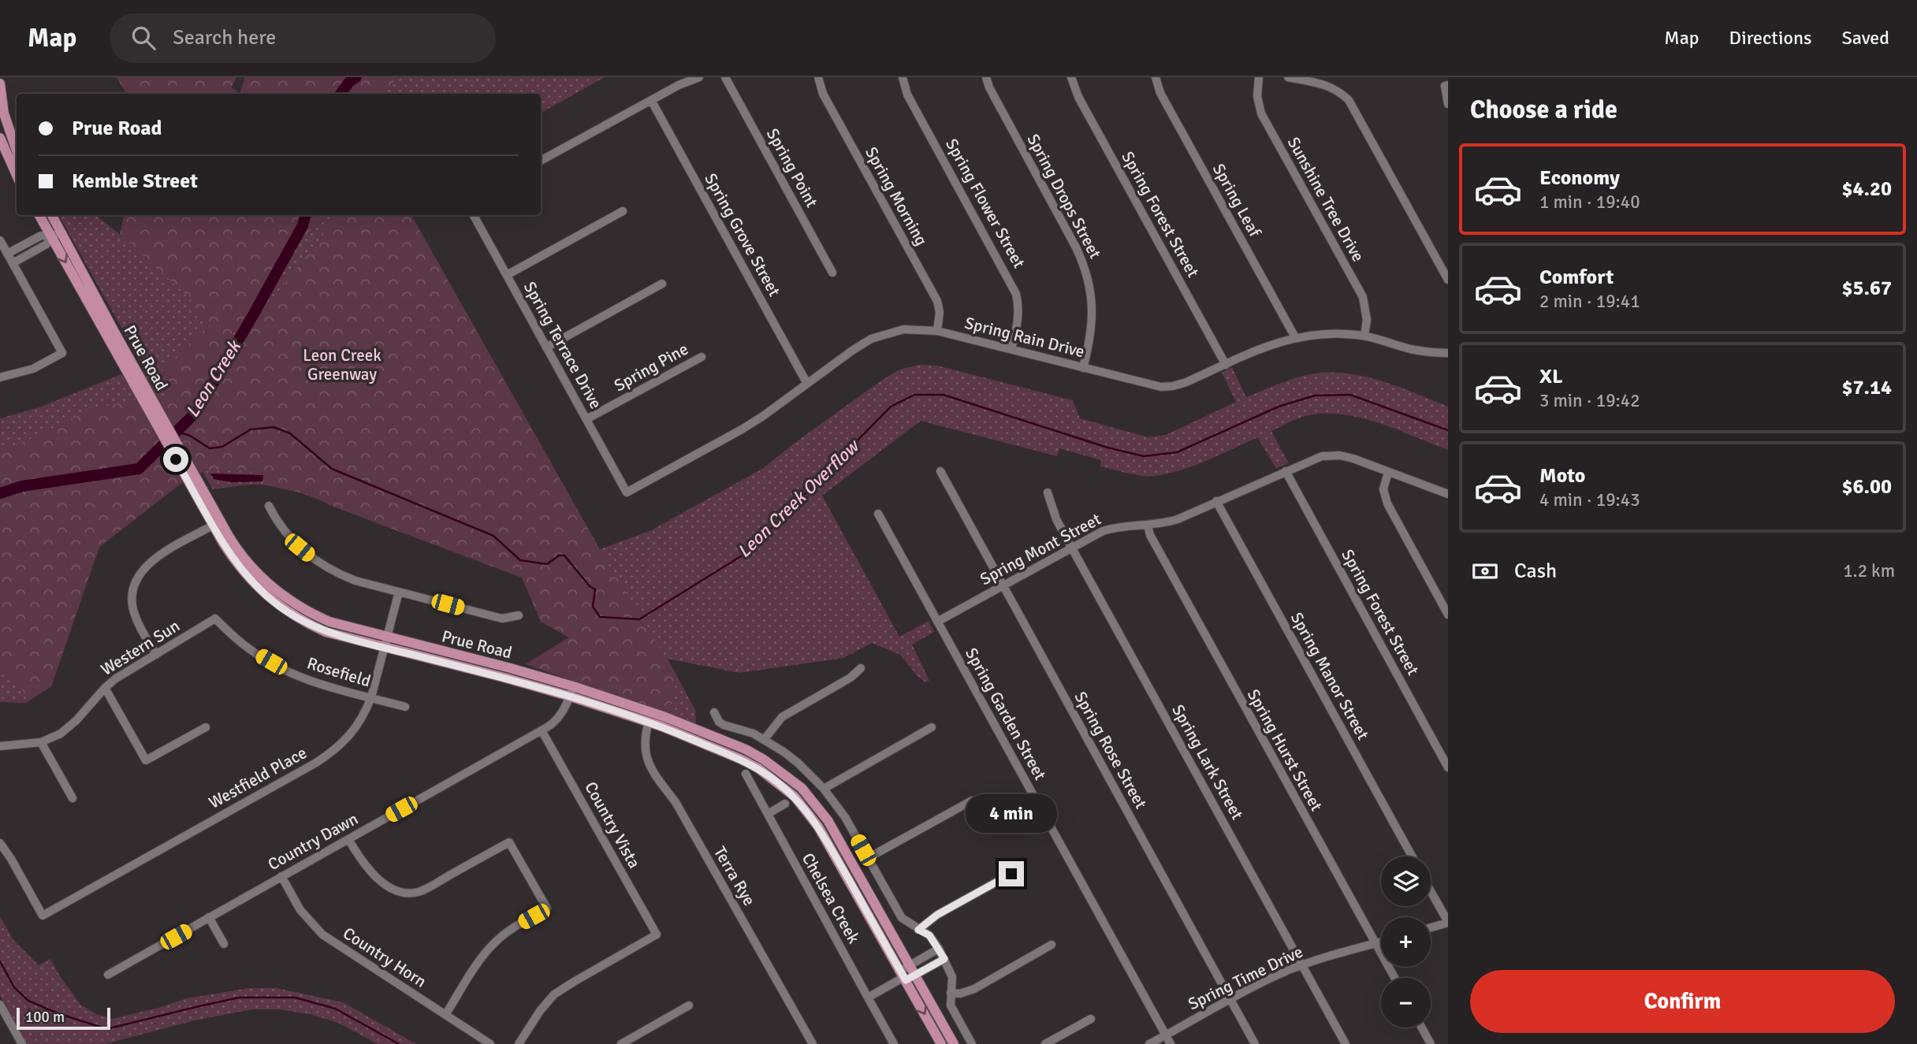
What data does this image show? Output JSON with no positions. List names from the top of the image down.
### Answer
{
  "streets": {
    "main road": ["Prue Road"],
    "street": [
      "Spring Point",
      "Spring Morning",
      "Spring Drops Street",
      "Sunshine Tree Drive",
      "Spring Leaf",
      "Spring Flower Street",
      "Spring Forest Street",
      "Spring Grove Street",
      "Spring Rain Drive",
      "Spring Terrace Drive",
      "Spring Pine",
      "Spring Mont Street",
      "Western Sun",
      "Rosefield",
      "Spring Manor Street",
      "Spring Garden Street",
      "Spring Rose Street",
      "Spring Hurst Street",
      "Spring Lark Street",
      "Westfield Place",
      "Country Vista",
      "Country Dawn",
      "Terra Rye",
      "Chelsea Creek",
      "Country Horn",
      "Spring Time Drive"
    ]
  },
  "crossings": [
    ["Spring Morning", "Spring Rain Drive"],
    ["Spring Drops Street", "Spring Rain Drive"],
    ["Sunshine Tree Drive", "Spring Rain Drive"],
    ["Spring Leaf", "Spring Rain Drive"],
    ["Spring Flower Street", "Spring Rain Drive"],
    ["Spring Forest Street", "Spring Rain Drive"],
    ["Spring Forest Street", "Spring Mont Street"],
    ["Spring Grove Street", "Spring Rain Drive"],
    ["Spring Rain Drive", "Spring Terrace Drive"],
    ["Spring Terrace Drive", "Spring Pine"],
    ["Prue Road", "Westfield Place"],
    ["Prue Road", "Country Dawn"],
    ["Prue Road", "Terra Rye"],
    ["Spring Mont Street", "Spring Manor Street"],
    ["Spring Mont Street", "Spring Garden Street"],
    ["Spring Mont Street", "Spring Rose Street"],
    ["Spring Mont Street", "Spring Hurst Street"],
    ["Spring Mont Street", "Spring Lark Street"],
    ["Western Sun", "Rosefield"],
    ["Rosefield", "Westfield Place"],
    ["Spring Garden Street", "Spring Time Drive"],
    ["Spring Rose Street", "Spring Time Drive"],
    ["Spring Hurst Street", "Spring Time Drive"],
    ["Spring Lark Street", "Spring Time Drive"],
    ["Country Vista", "Country Dawn"],
    ["Country Dawn", "Country Horn"]
  ],
  "water": ["Leon Creek", "Leon Creek Overflow"],
  "parks": ["Leon Creek Greenway"],
  "scale_bar": "100 m",
  "page": {
    "header": "Map",
    "search": "Search here",
    "nav": ["Map", "Directions", "Saved"],
    "heading": "Choose a ride",
    "banner": ["Prue Road", "Kemble Street"],
    "list": [
      {
        "name": "Economy",
        "note": "1 min · 19:40",
        "value": "$4.20"
      },
      {
        "name": "Comfort",
        "note": "2 min · 19:41",
        "value": "$5.67"
      },
      {
        "name": "XL",
        "note": "3 min · 19:42",
        "value": "$7.14"
      },
      {
        "name": "Moto",
        "note": "4 min · 19:43",
        "value": "$6.00"
      }
    ],
    "pay": ["Cash", "1.2 km"],
    "bubble": "4 min",
    "map_buttons": ["+", "−"],
    "buttons": "Confirm",
    "scale": "100 m"
  }
}
